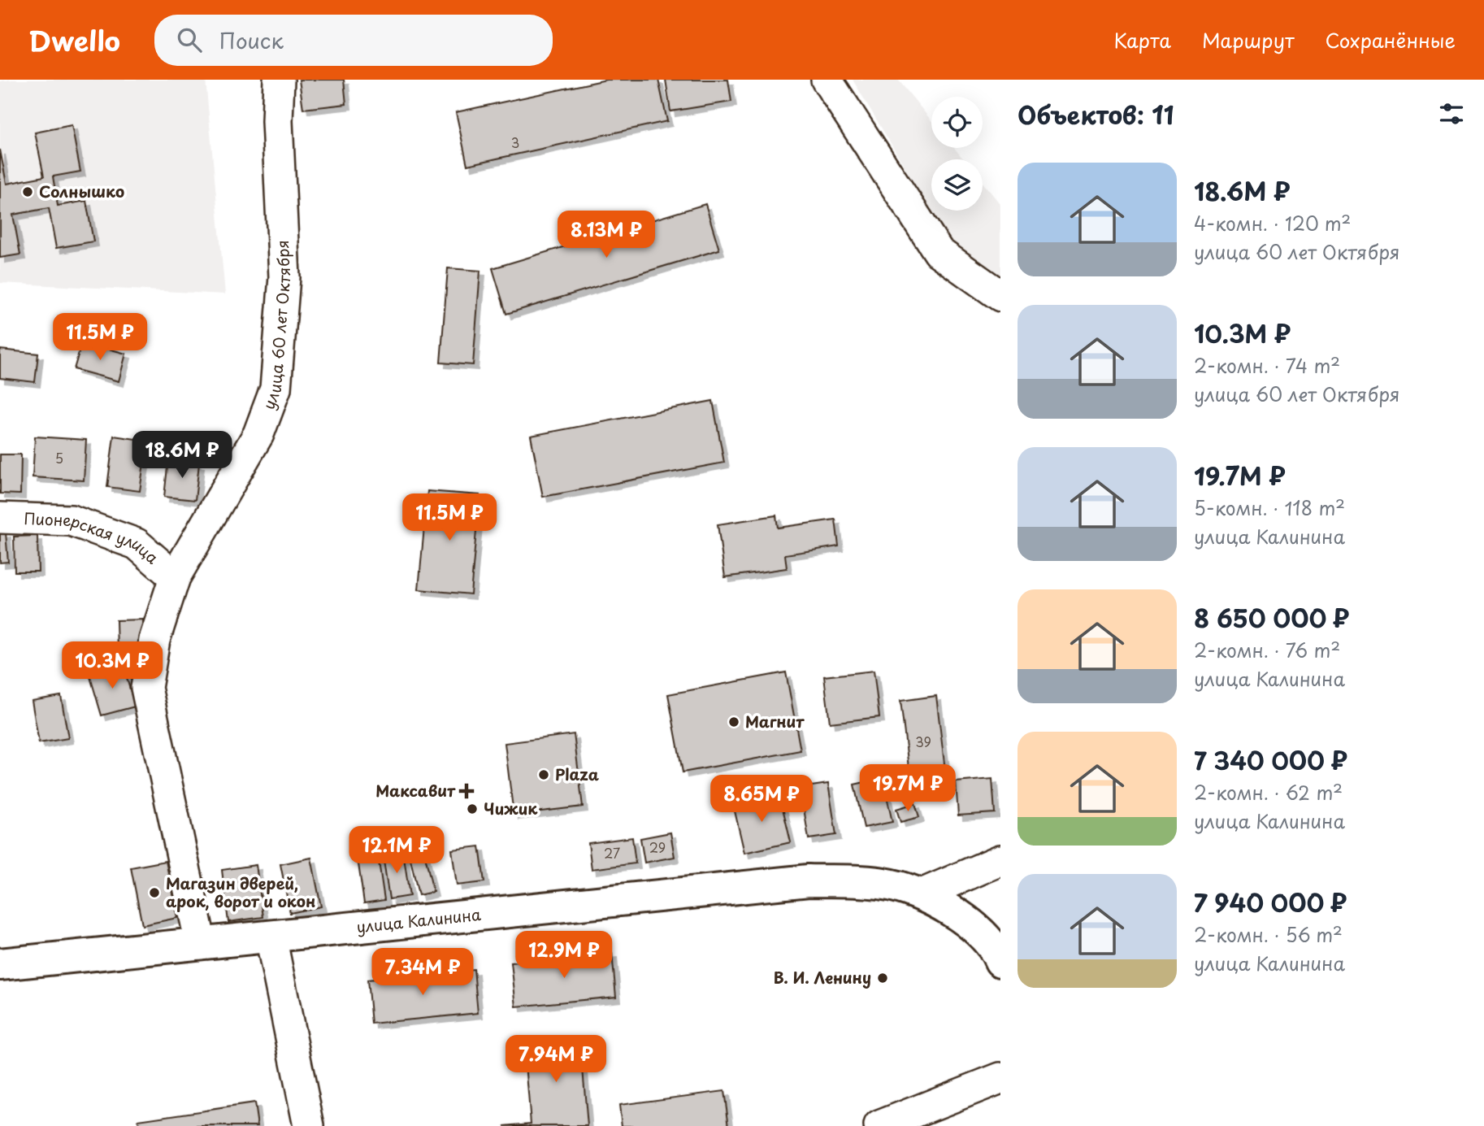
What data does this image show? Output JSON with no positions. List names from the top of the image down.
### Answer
{
  "streets": {
    "main road": ["улица Калинина"],
    "street": ["улица 60 лет Октября", "Пионерская улица"]
  },
  "crossings": [
    ["улица 60 лет Октября", "Пионерская улица"],
    ["улица 60 лет Октября", "улица Калинина"]
  ],
  "places": {
    "other": [
      "Солнышко",
      "Магнит",
      "Plaza",
      "Чижик",
      "Магазин дверей, арок, ворот и окон",
      "В. И. Ленину"
    ],
    "health": ["Максавит"]
  },
  "house_numbers": [
    "3",
    "5",
    "39",
    "29",
    "27"
  ],
  "page": {
    "header": "Dwello",
    "search": "Поиск",
    "nav": ["Карта", "Маршрут", "Сохранённые"],
    "heading": "Объектов: 11",
    "list": [
      {
        "name": "18.6M ₽",
        "note": "4-комн. · 120 m² · улица 60 лет Октября"
      },
      {
        "name": "10.3M ₽",
        "note": "2-комн. · 74 m² · улица 60 лет Октября"
      },
      {
        "name": "19.7M ₽",
        "note": "5-комн. · 118 m² · улица Калинина"
      },
      {
        "name": "8 650 000 ₽",
        "note": "2-комн. · 76 m² · улица Калинина"
      },
      {
        "name": "7 340 000 ₽",
        "note": "2-комн. · 62 m² · улица Калинина"
      },
      {
        "name": "7 940 000 ₽",
        "note": "2-комн. · 56 m² · улица Калинина"
      }
    ],
    "price": [
      "8.13M ₽",
      "11.5M ₽",
      "18.6M ₽",
      "11.5M ₽",
      "10.3M ₽",
      "19.7M ₽",
      "8.65M ₽",
      "12.1M ₽",
      "12.9M ₽",
      "7.34M ₽",
      "7.94M ₽"
    ]
  }
}
